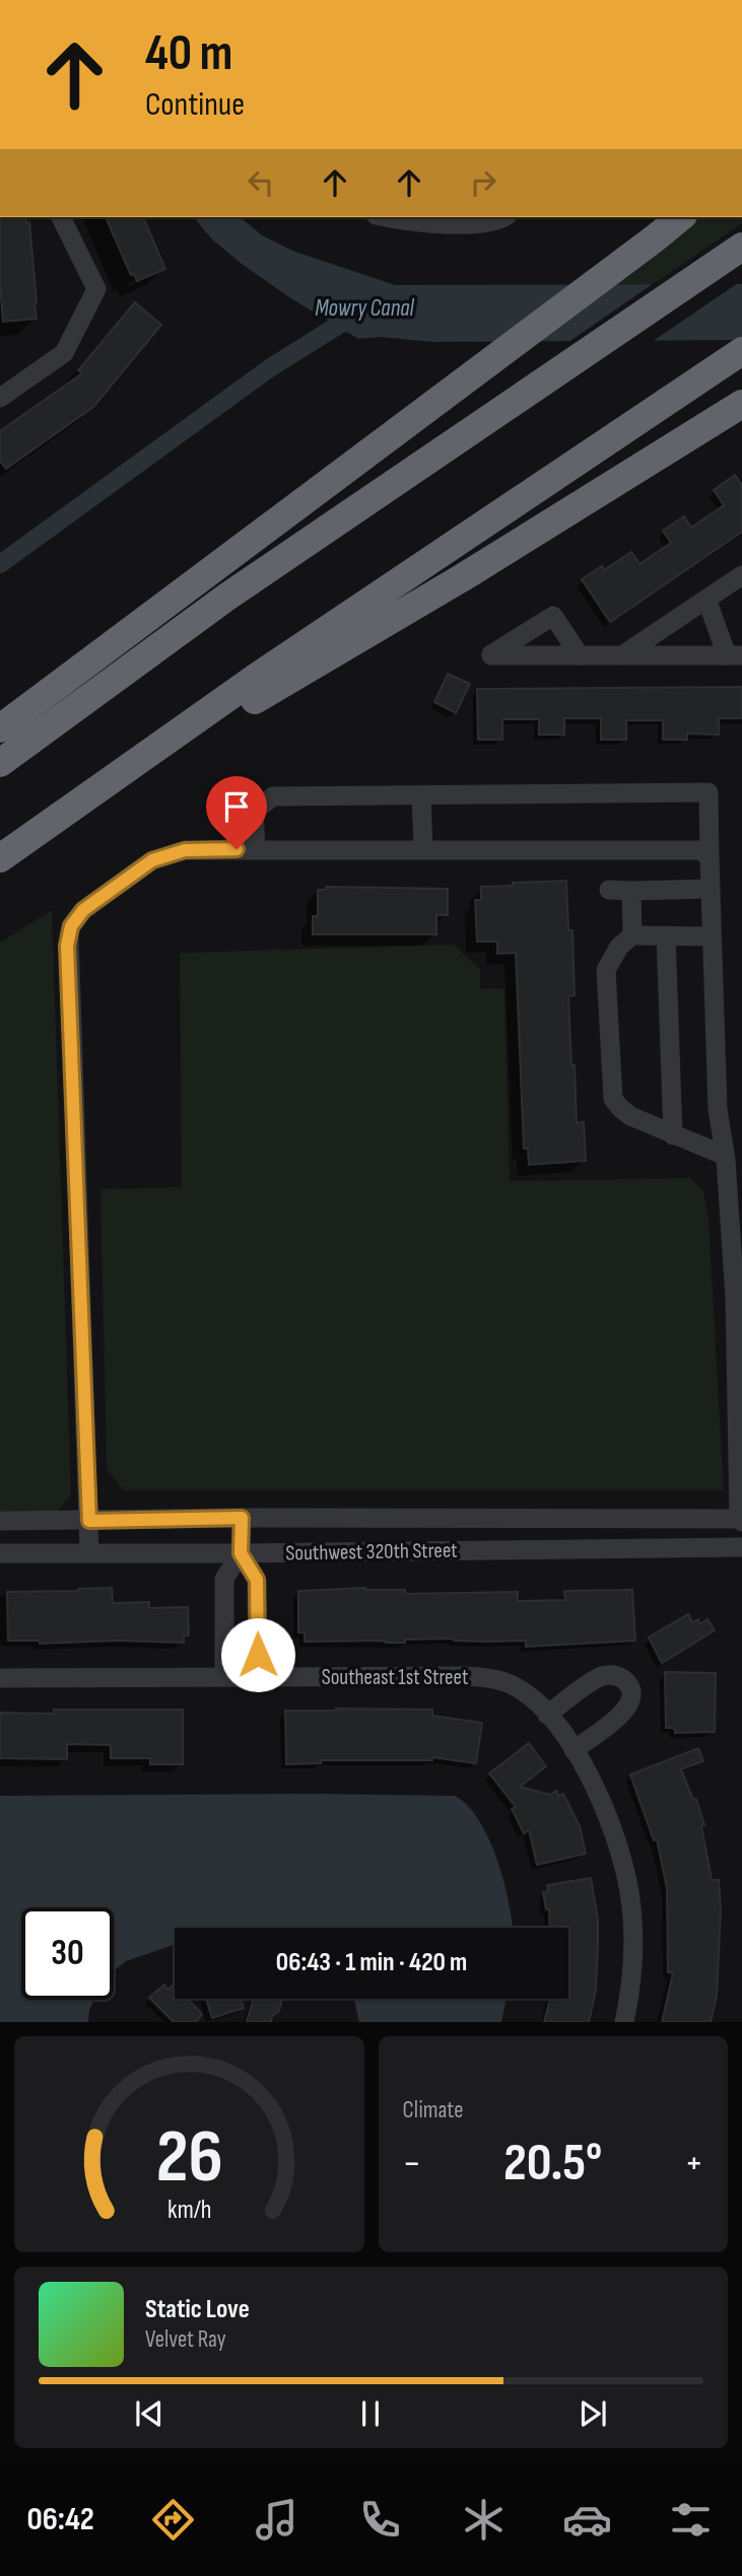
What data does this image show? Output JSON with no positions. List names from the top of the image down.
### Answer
{
  "streets": {
    "street": ["Southwest 320th Street", "Southeast 1st Street"]
  },
  "water": ["Mowry Canal"],
  "page": {
    "turn": ["40 m", "Continue"],
    "limit": "30",
    "trip": "06:43 · 1 min · 420 m",
    "tile": "Climate",
    "heat": ["−", "20.5°", "+"],
    "song": ["Static Love", "Velvet Ray"],
    "tabs": "06:42",
    "gauge": ["26", "km/h"]
  }
}
